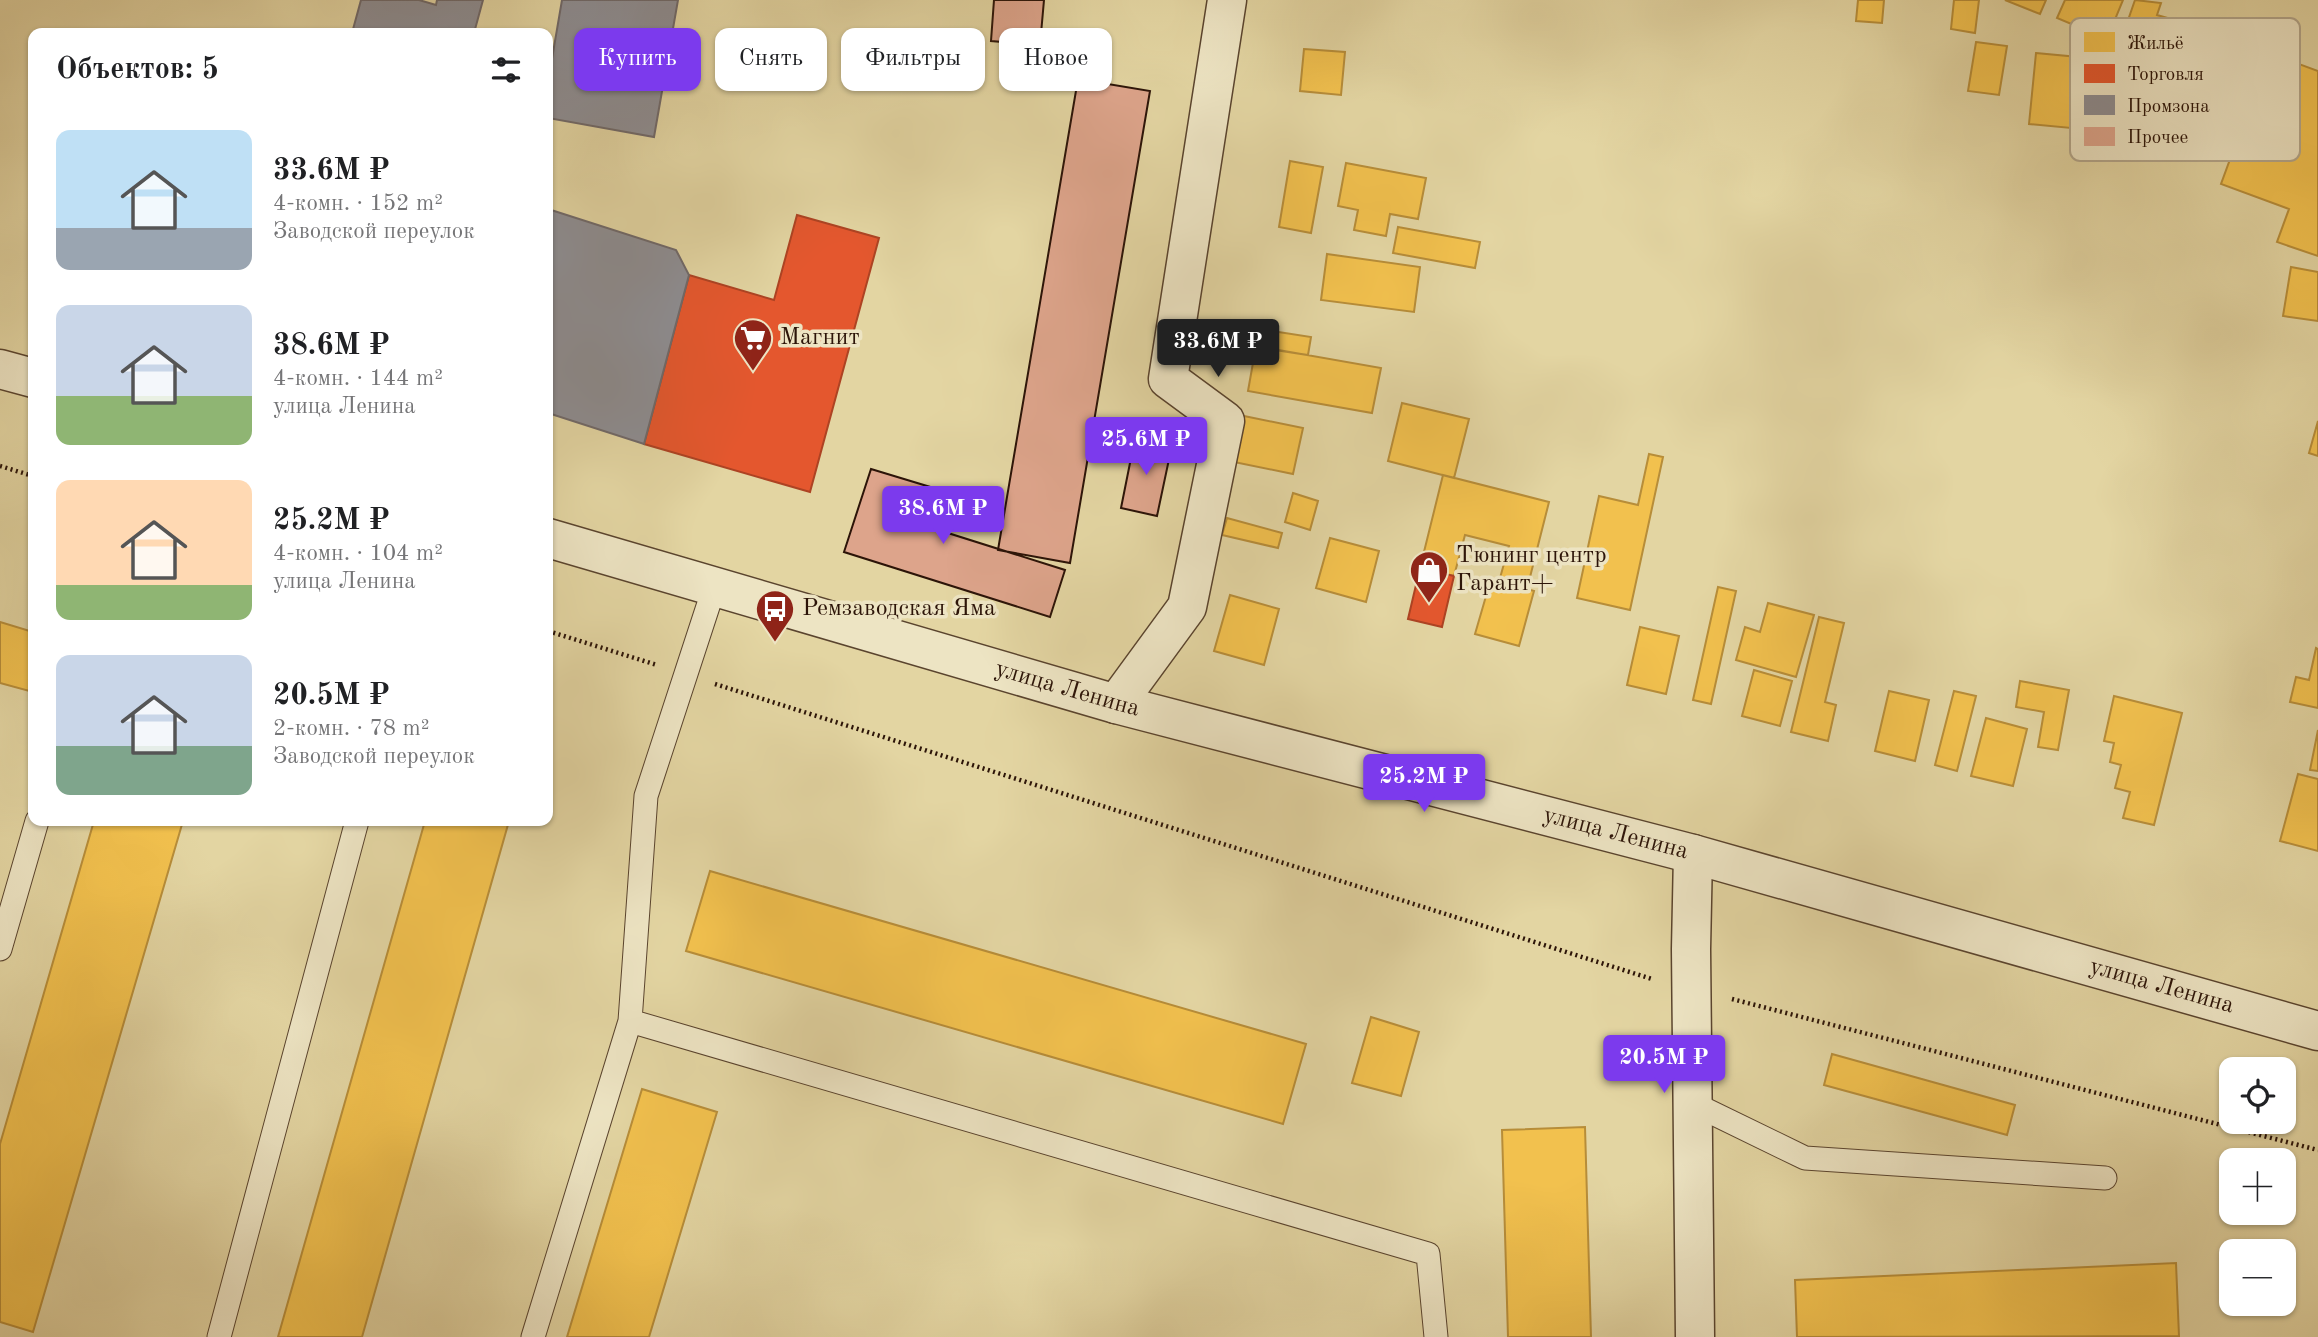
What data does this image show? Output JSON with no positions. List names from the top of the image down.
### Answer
{
  "streets": {
    "street": ["улица Ленина"]
  },
  "places": {
    "supermarket": ["Магнит"],
    "shop": ["Тюнинг центр Гарант+"],
    "bus stop": ["Ремзаводская Яма"]
  },
  "legend": [
    "Жильё",
    "Торговля",
    "Промзона",
    "Прочее"
  ],
  "page": {
    "chip": [
      "Купить",
      "Снять",
      "Фильтры",
      "Новое"
    ],
    "heading": "Объектов: 5",
    "list": [
      {
        "name": "33.6M ₽",
        "note": "4-комн. · 152 m² · Заводской переулок"
      },
      {
        "name": "38.6M ₽",
        "note": "4-комн. · 144 m² · улица Ленина"
      },
      {
        "name": "25.2M ₽",
        "note": "4-комн. · 104 m² · улица Ленина"
      },
      {
        "name": "20.5M ₽",
        "note": "2-комн. · 78 m² · Заводской переулок"
      }
    ],
    "price": [
      "33.6M ₽",
      "25.6M ₽",
      "38.6M ₽",
      "25.2M ₽",
      "20.5M ₽"
    ],
    "map_buttons": ["+", "−"]
  }
}
